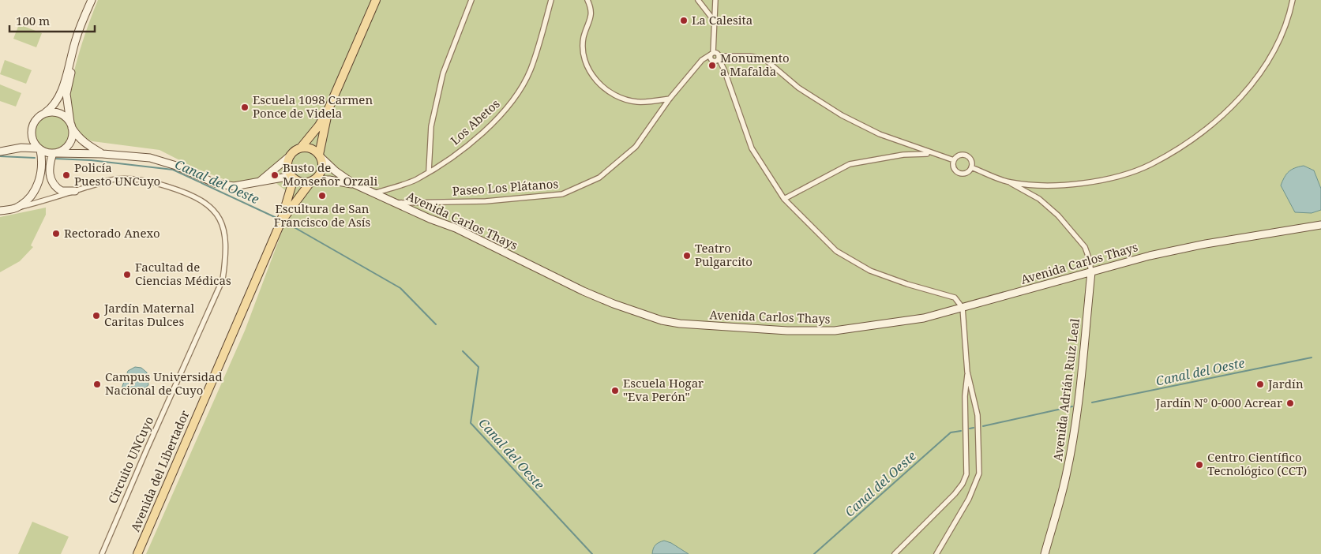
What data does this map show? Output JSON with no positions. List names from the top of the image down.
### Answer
{
  "streets": {
    "main road": ["Avenida del Libertador"],
    "street": [
      "Los Abetos",
      "Paseo Los Plátanos",
      "Avenida Carlos Thays",
      "Avenida Adrián Ruiz Leal",
      "Circuito UNCuyo"
    ]
  },
  "crossings": [
    ["Los Abetos", "Avenida Carlos Thays"],
    ["Paseo Los Plátanos", "Avenida Carlos Thays"],
    ["Avenida Carlos Thays", "Avenida Adrián Ruiz Leal"],
    ["Avenida Carlos Thays", "Avenida del Libertador"]
  ],
  "water": ["Canal del Oeste"],
  "places": [
    "La Calesita",
    "Monumento a Mafalda",
    "Escuela 1098 Carmen Ponce de Videla",
    "Policía Puesto UNCuyo",
    "Busto de Monseñor Orzali",
    "Escultura de San Francisco de Asís",
    "Rectorado Anexo",
    "Teatro Pulgarcito",
    "Facultad de Ciencias Médicas",
    "Jardín Maternal Caritas Dulces",
    "Campus Universidad Nacional de Cuyo",
    "Jardín",
    "Escuela Hogar \"Eva Perón\"",
    "Jardín N° 0-000 Acrear",
    "Centro Científico Tecnológico (CCT)"
  ],
  "scale_bar": "100 m"
}
